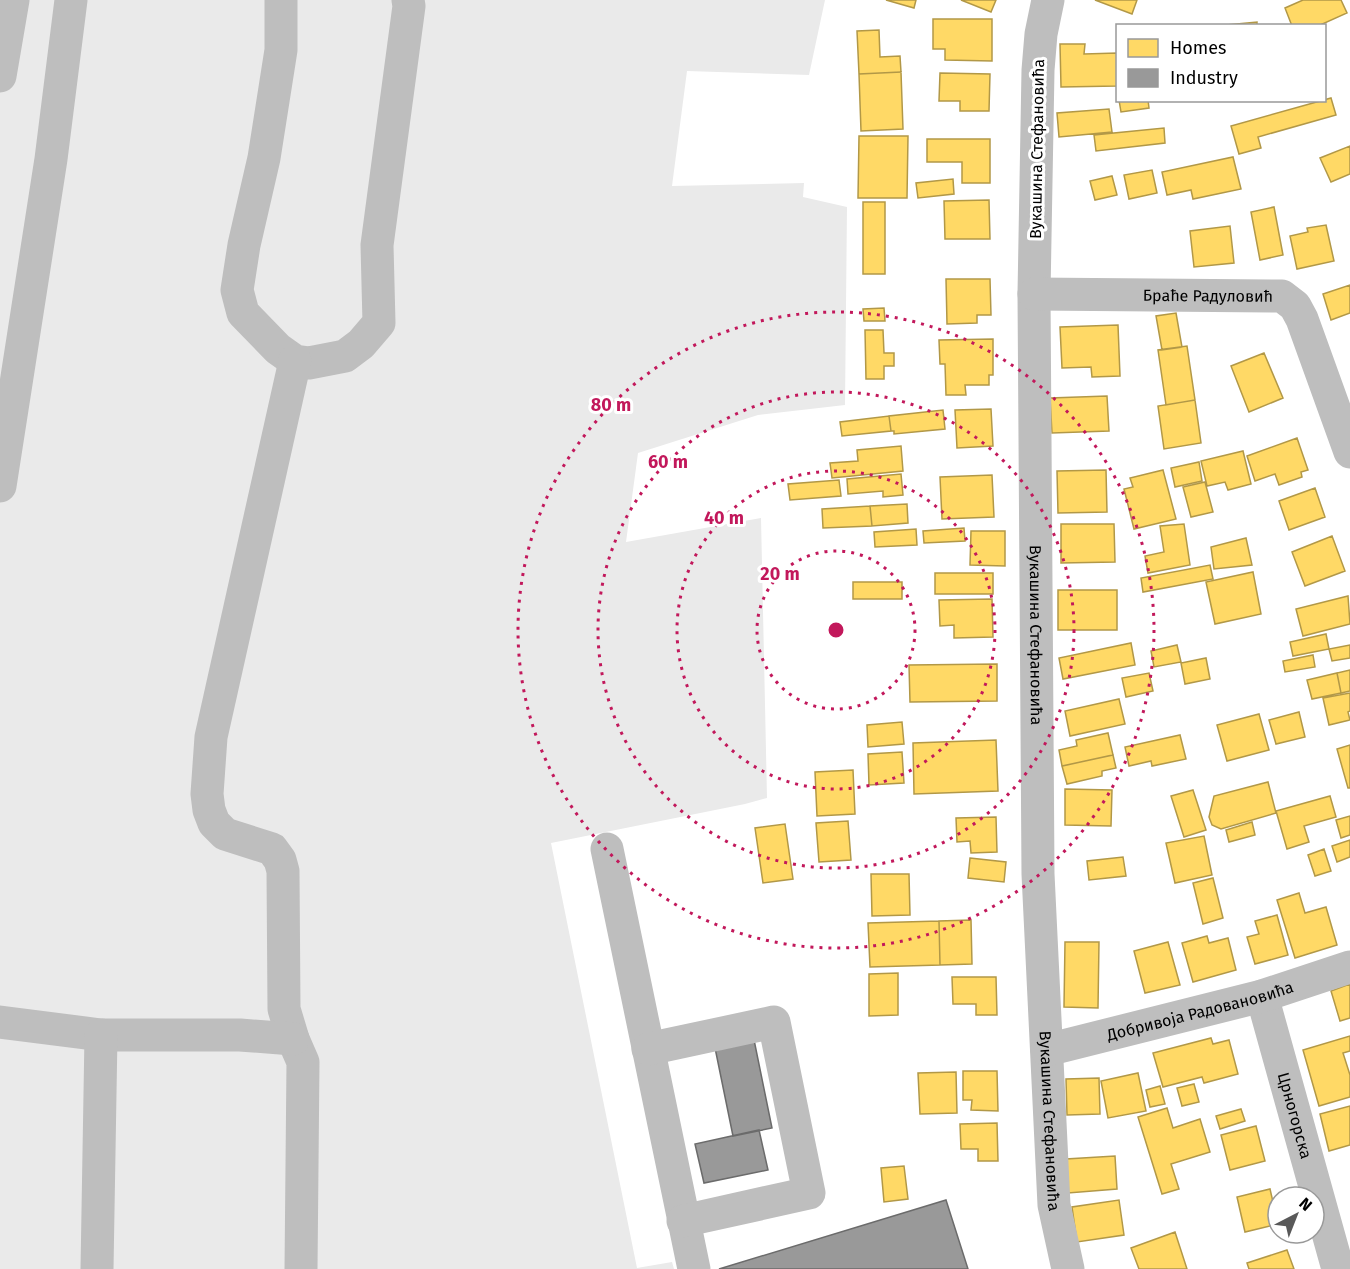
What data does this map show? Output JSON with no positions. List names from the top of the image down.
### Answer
{
  "streets": {
    "street": [
      "Вукашина Стефановића",
      "Браће Радуловић",
      "Добривоја Радовановића",
      "Црногорска"
    ]
  },
  "crossings": [
    ["Вукашина Стефановића", "Браће Радуловић"],
    ["Вукашина Стефановића", "Добривоја Радовановића"],
    ["Добривоја Радовановића", "Црногорска"]
  ],
  "legend": ["Homes", "Industry"],
  "north": "top right",
  "rings": [
    "80 m",
    "60 m",
    "40 m",
    "20 m"
  ]
}
